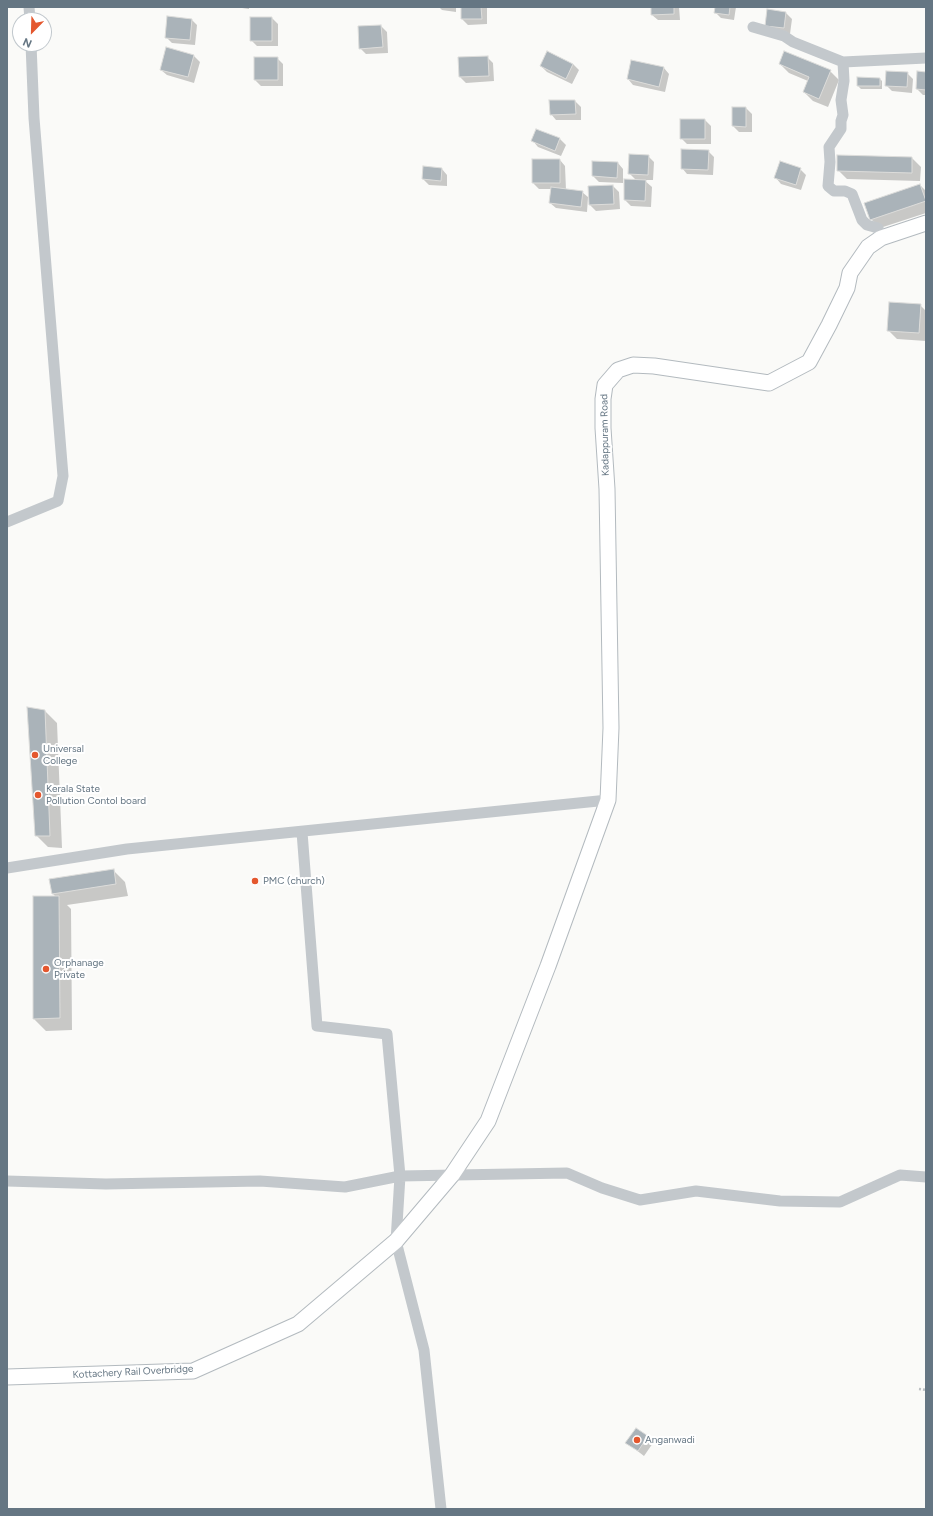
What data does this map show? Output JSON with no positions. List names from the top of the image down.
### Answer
{
  "streets": {
    "main road": ["Kadappuram Road", "Kottachery Rail Overbridge"]
  },
  "crossings": [
    ["Kadappuram Road", "Kottachery Rail Overbridge"]
  ],
  "places": [
    "Universal College",
    "Kerala State Pollution Contol board",
    "PMC (church)",
    "Orphanage Private",
    "Anganwadi"
  ],
  "north": "bottom left"
}
